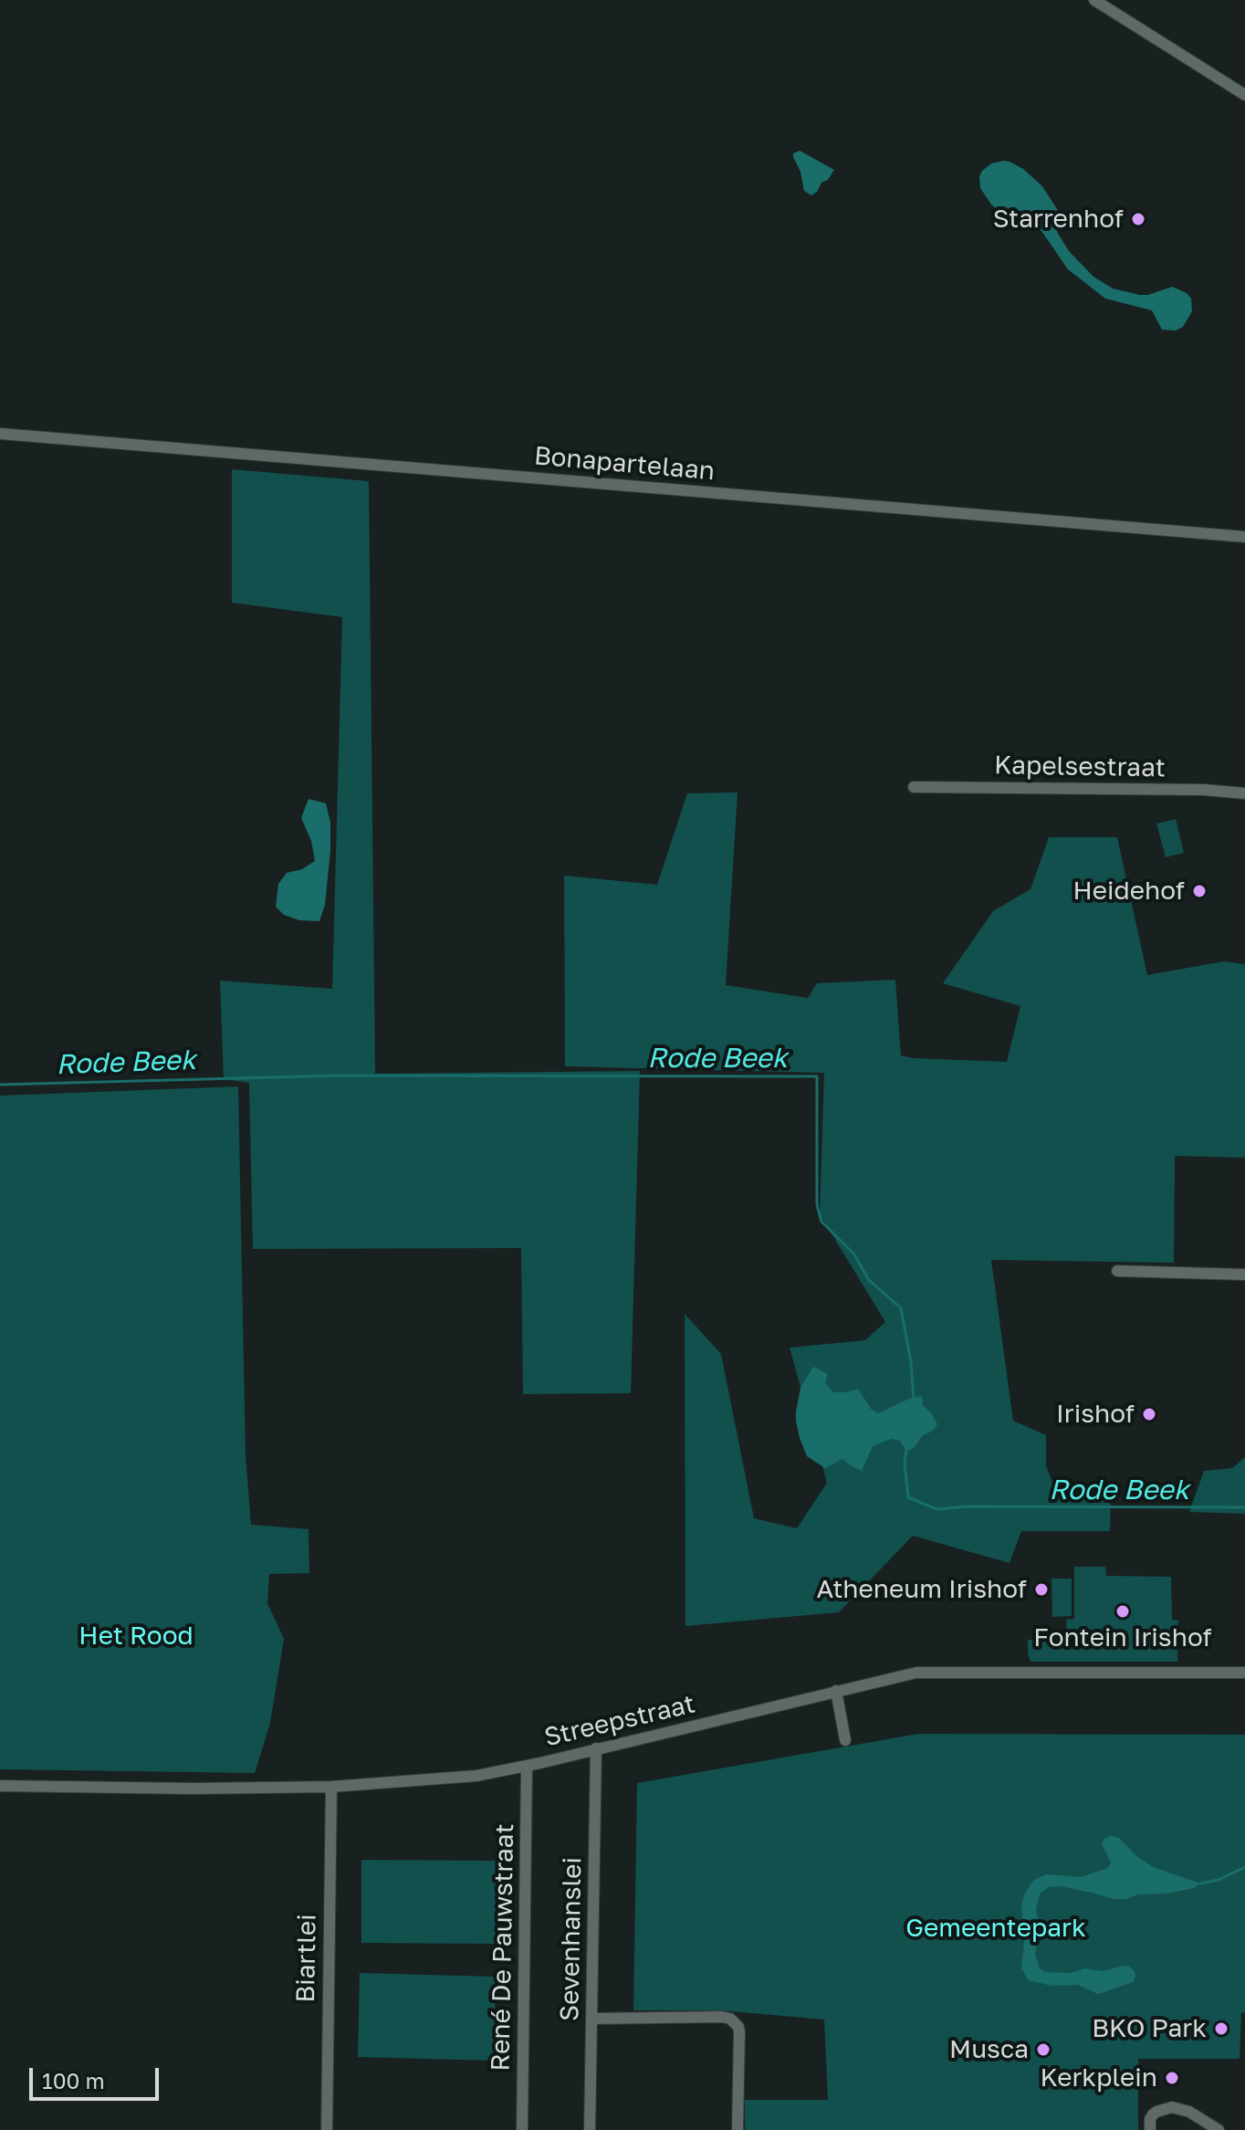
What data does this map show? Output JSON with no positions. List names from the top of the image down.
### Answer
{
  "streets": {
    "street": [
      "Bonapartelaan",
      "Kapelsestraat",
      "Streepstraat",
      "Sevenhanslei",
      "René De Pauwstraat",
      "Biartlei"
    ]
  },
  "crossings": [
    ["Streepstraat", "Sevenhanslei"],
    ["Streepstraat", "René De Pauwstraat"],
    ["Streepstraat", "Biartlei"]
  ],
  "water": ["Rode Beek"],
  "parks": ["Het Rood", "Gemeentepark"],
  "places": [
    "Starrenhof",
    "Heidehof",
    "Irishof",
    "Atheneum Irishof",
    "Fontein Irishof",
    "BKO Park",
    "Musca",
    "Kerkplein"
  ],
  "scale_bar": "100 m"
}
